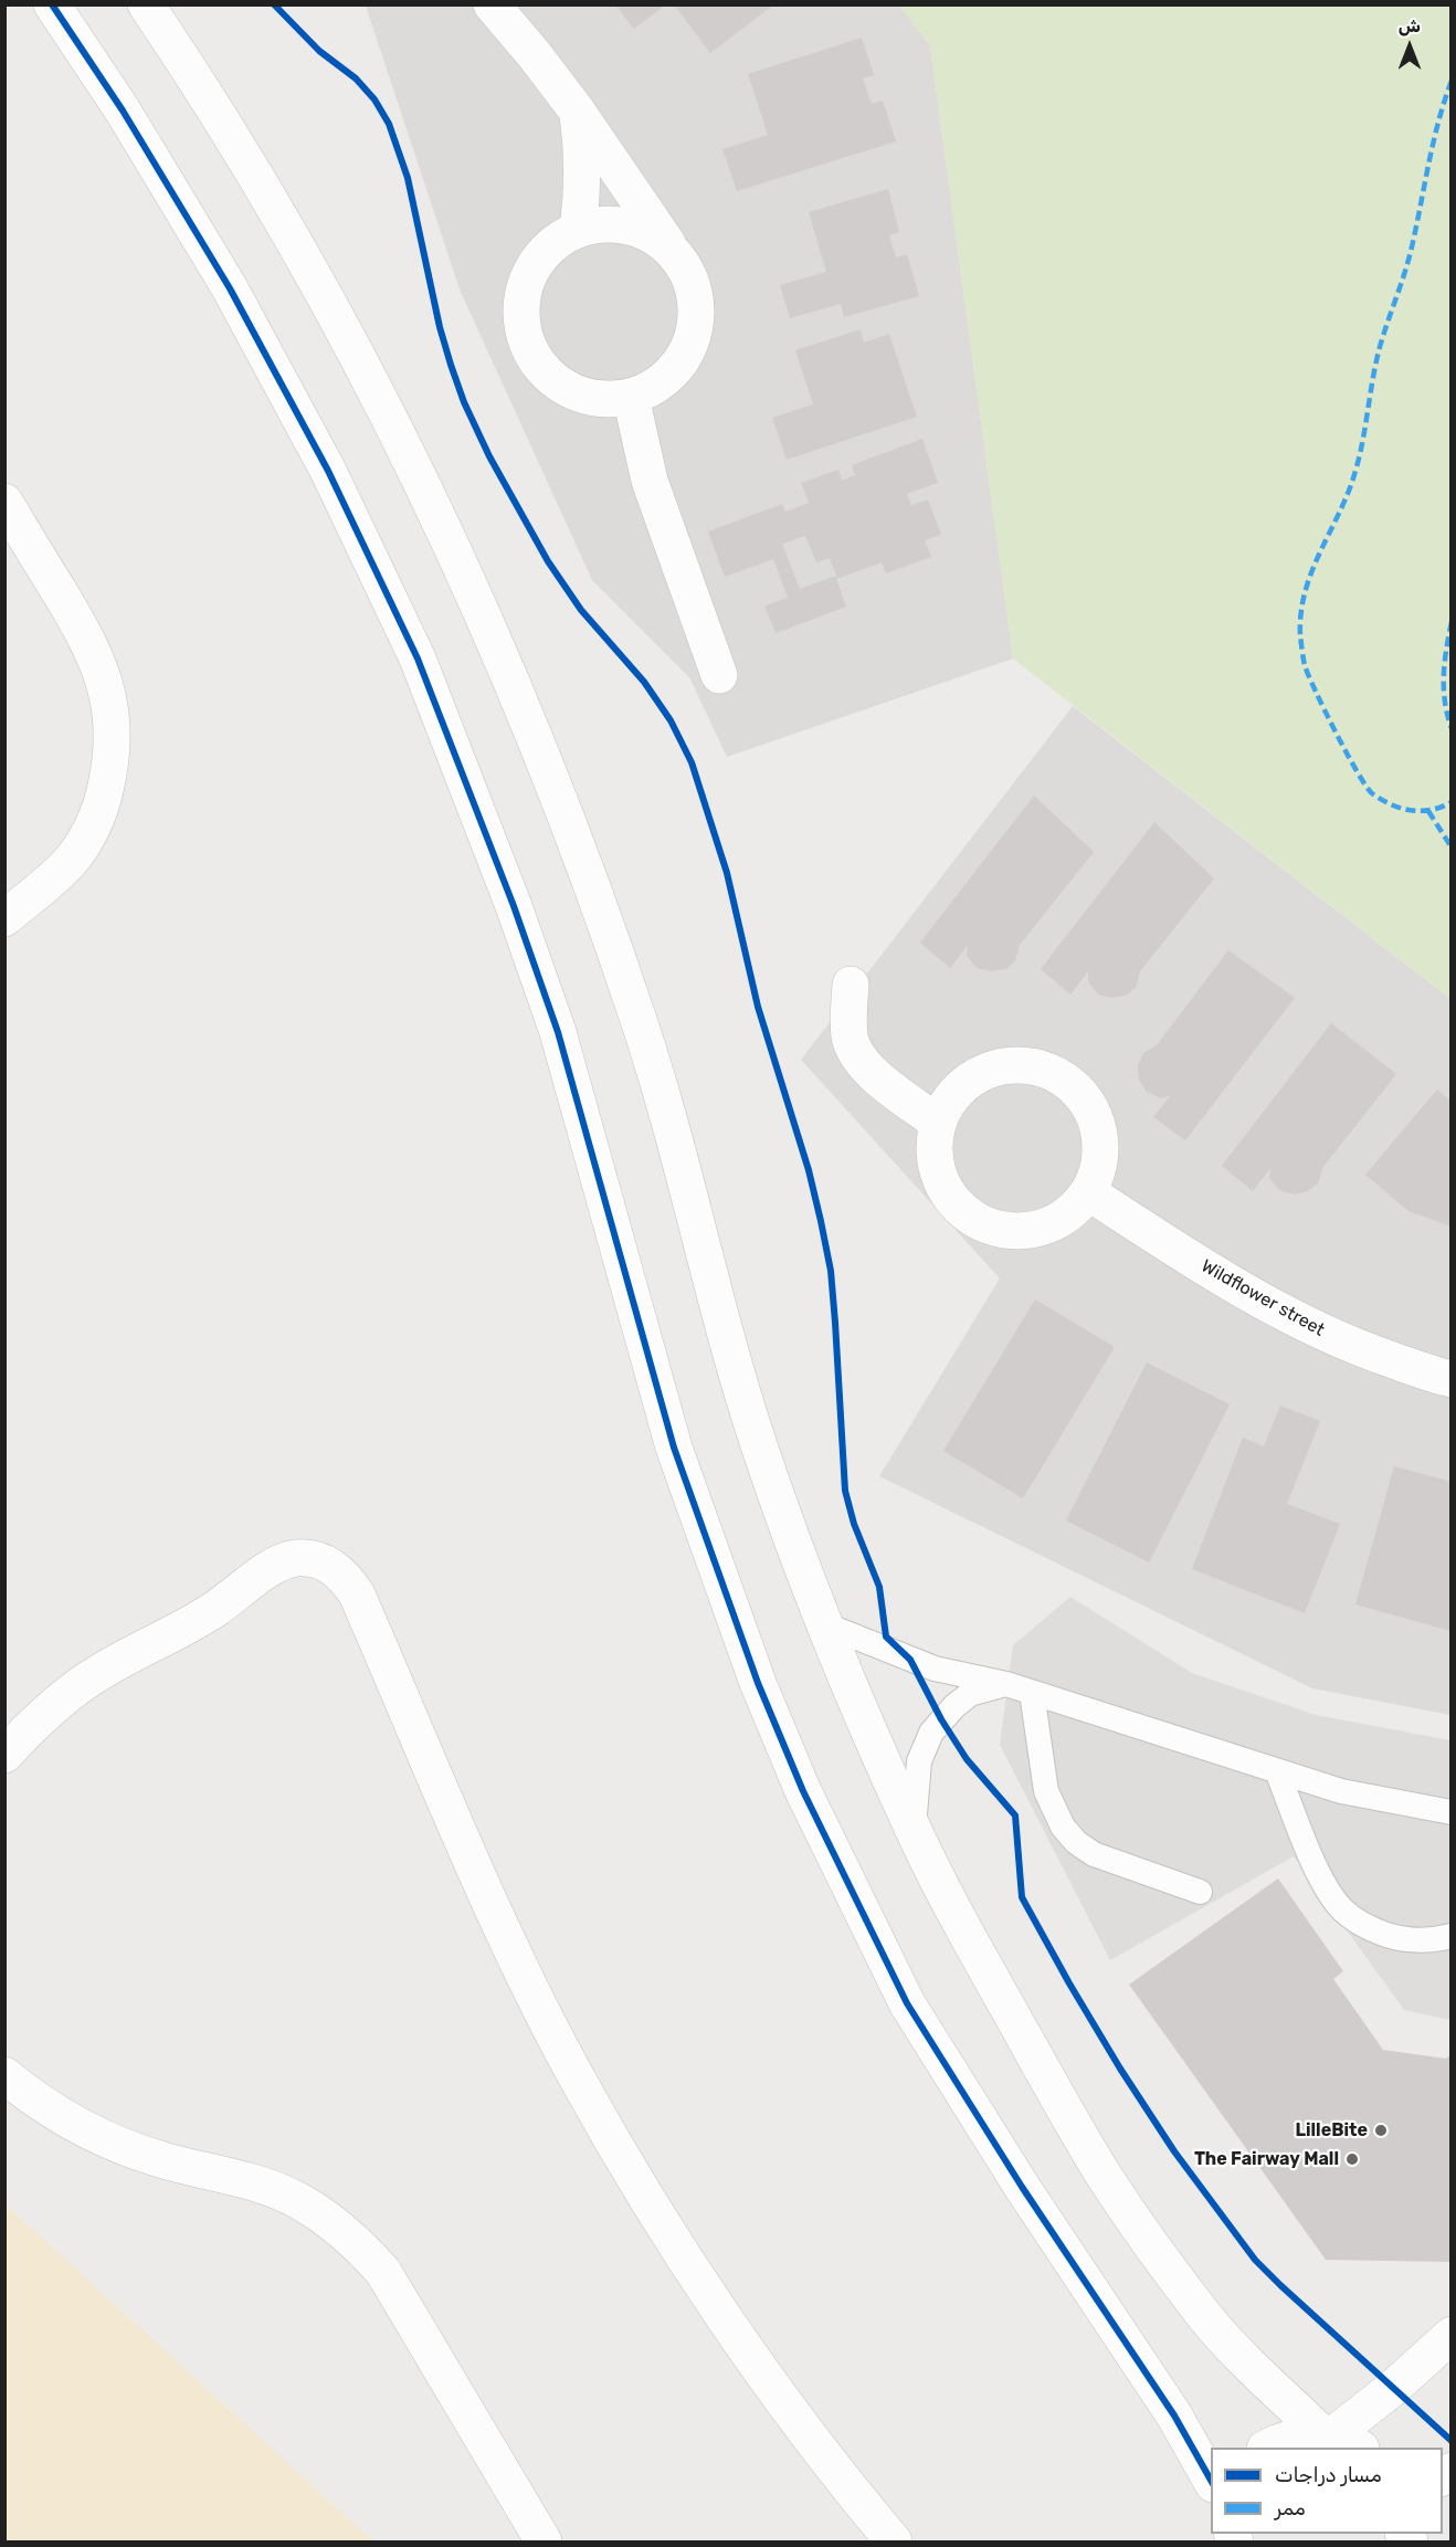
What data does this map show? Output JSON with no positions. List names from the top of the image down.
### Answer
{
  "streets": {
    "street": ["Wildflower street"]
  },
  "places": ["LilleBite", "The Fairway Mall"],
  "legend": ["مسار دراجات", "ممر"],
  "north": "top"
}
